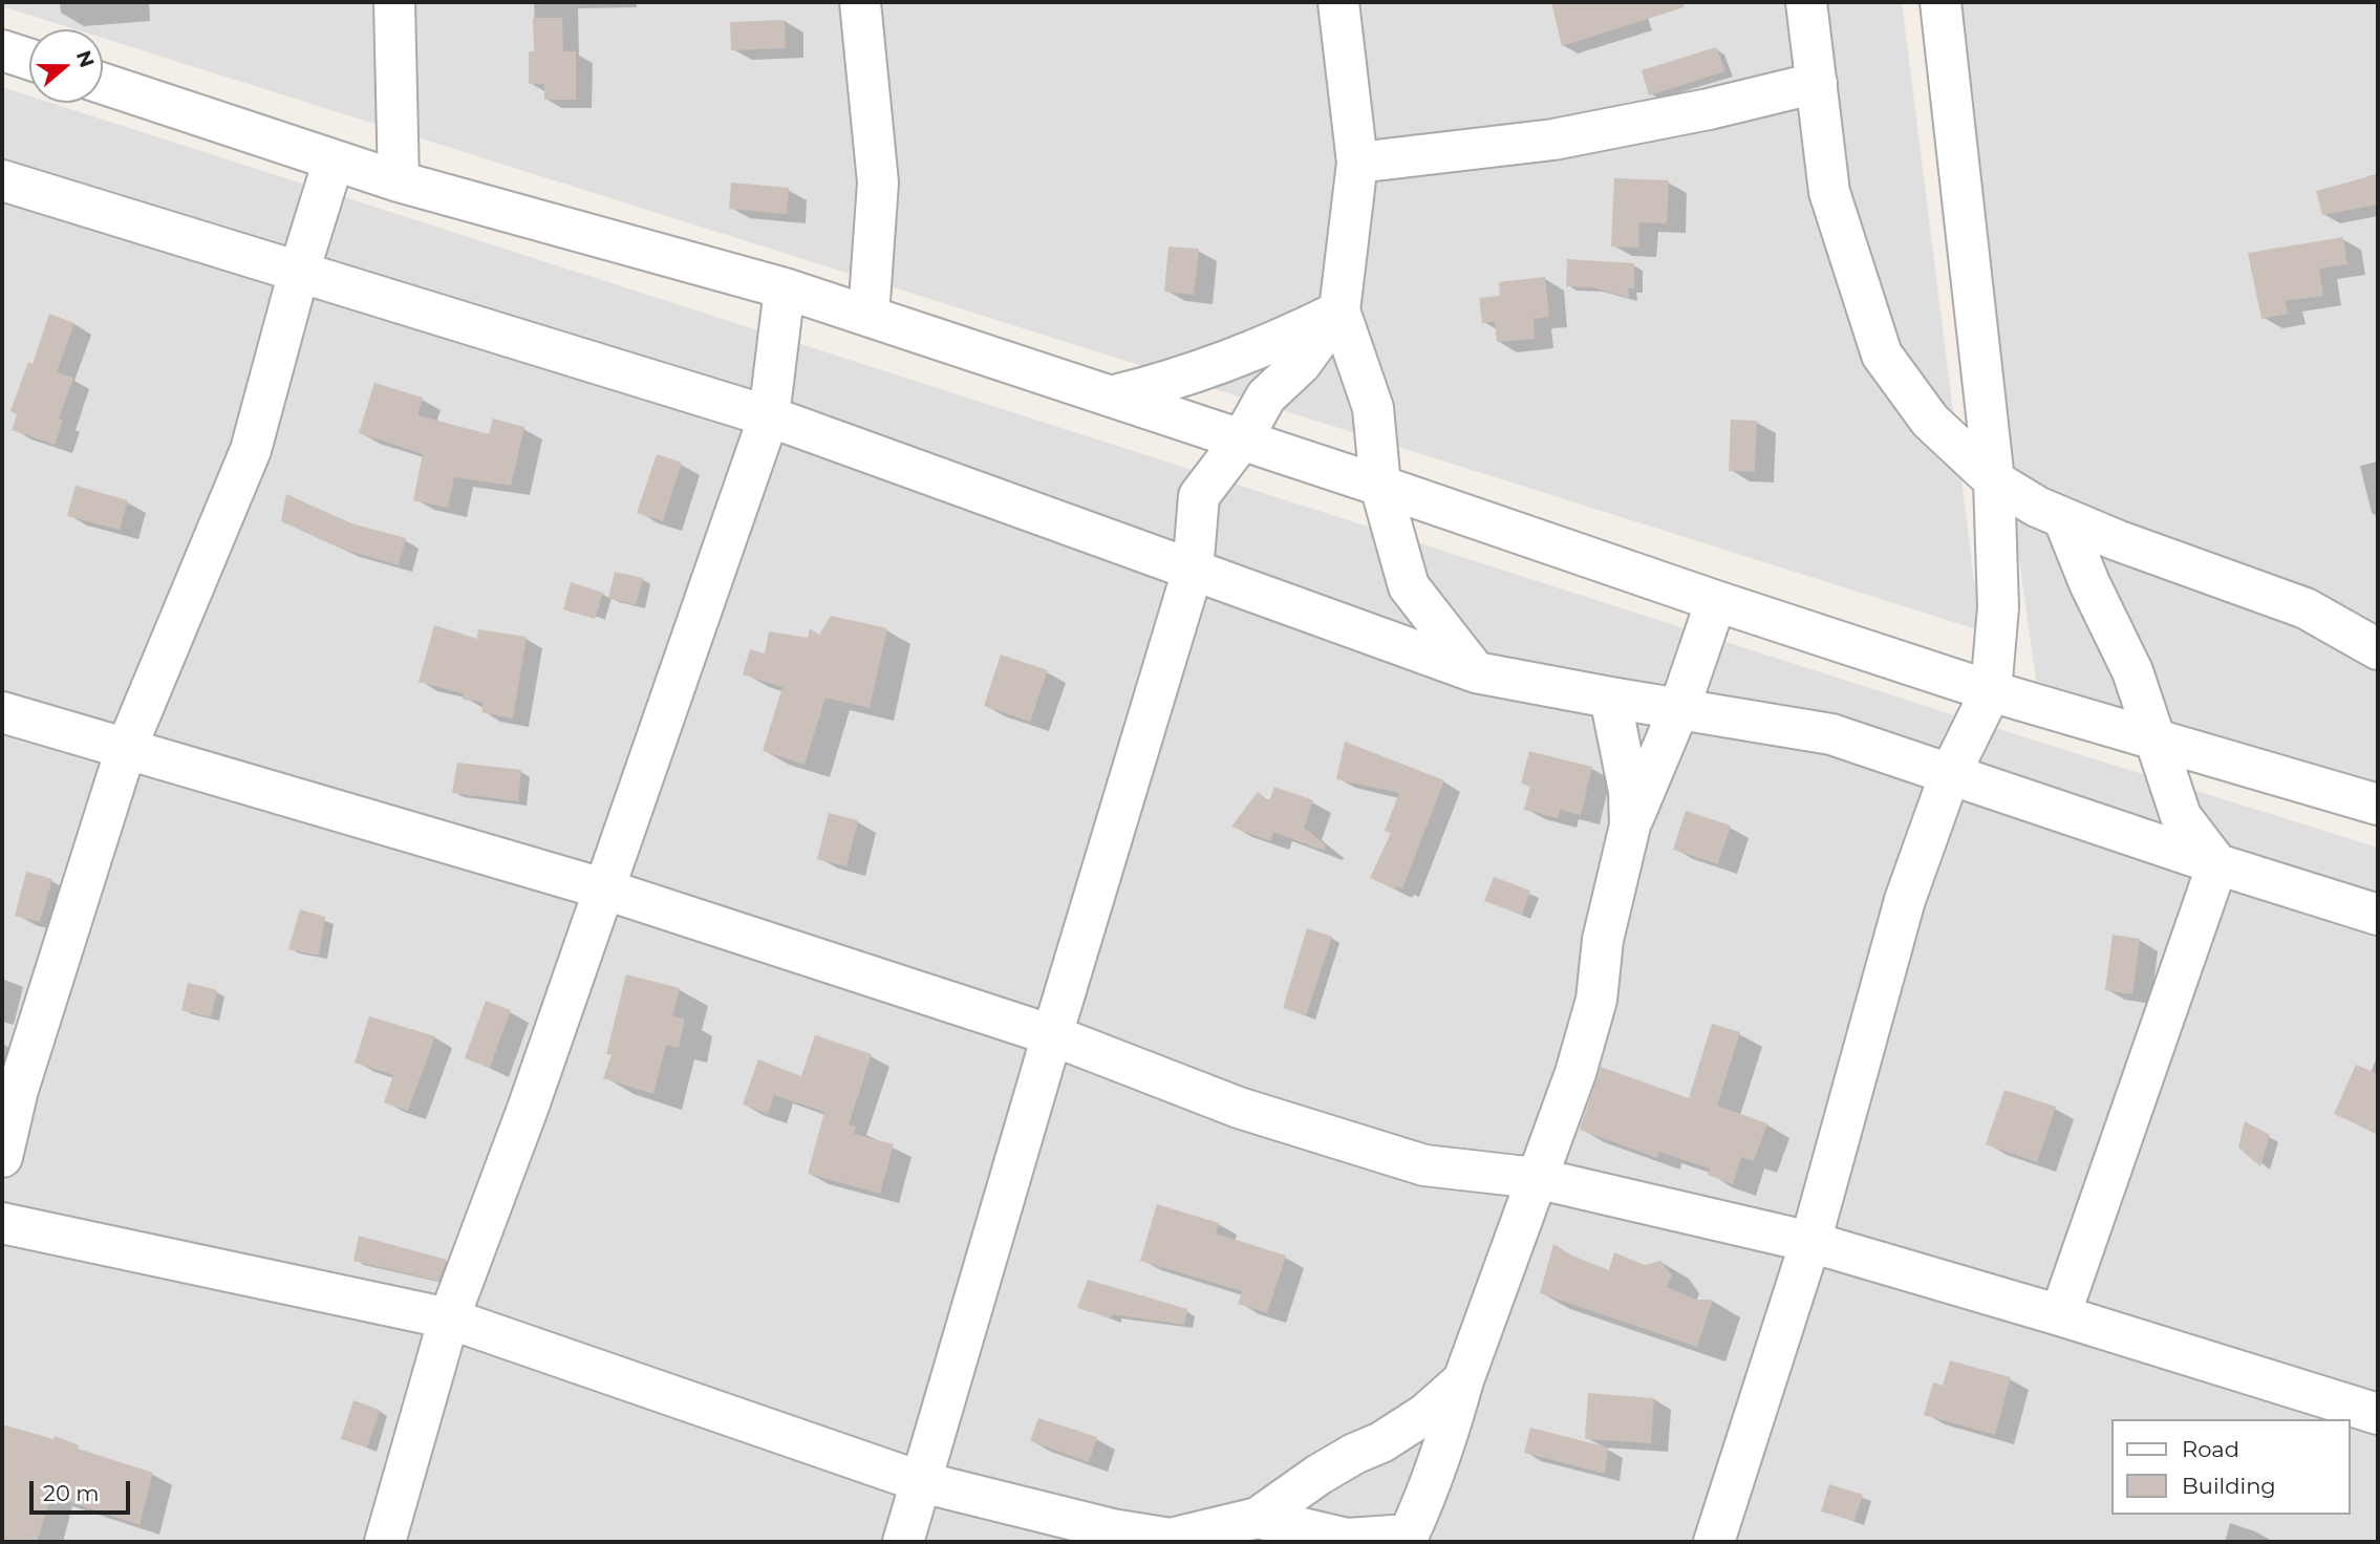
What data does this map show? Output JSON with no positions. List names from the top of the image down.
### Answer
{
  "legend": ["Road", "Building"],
  "scale_bar": "20 m",
  "north": "right"
}
